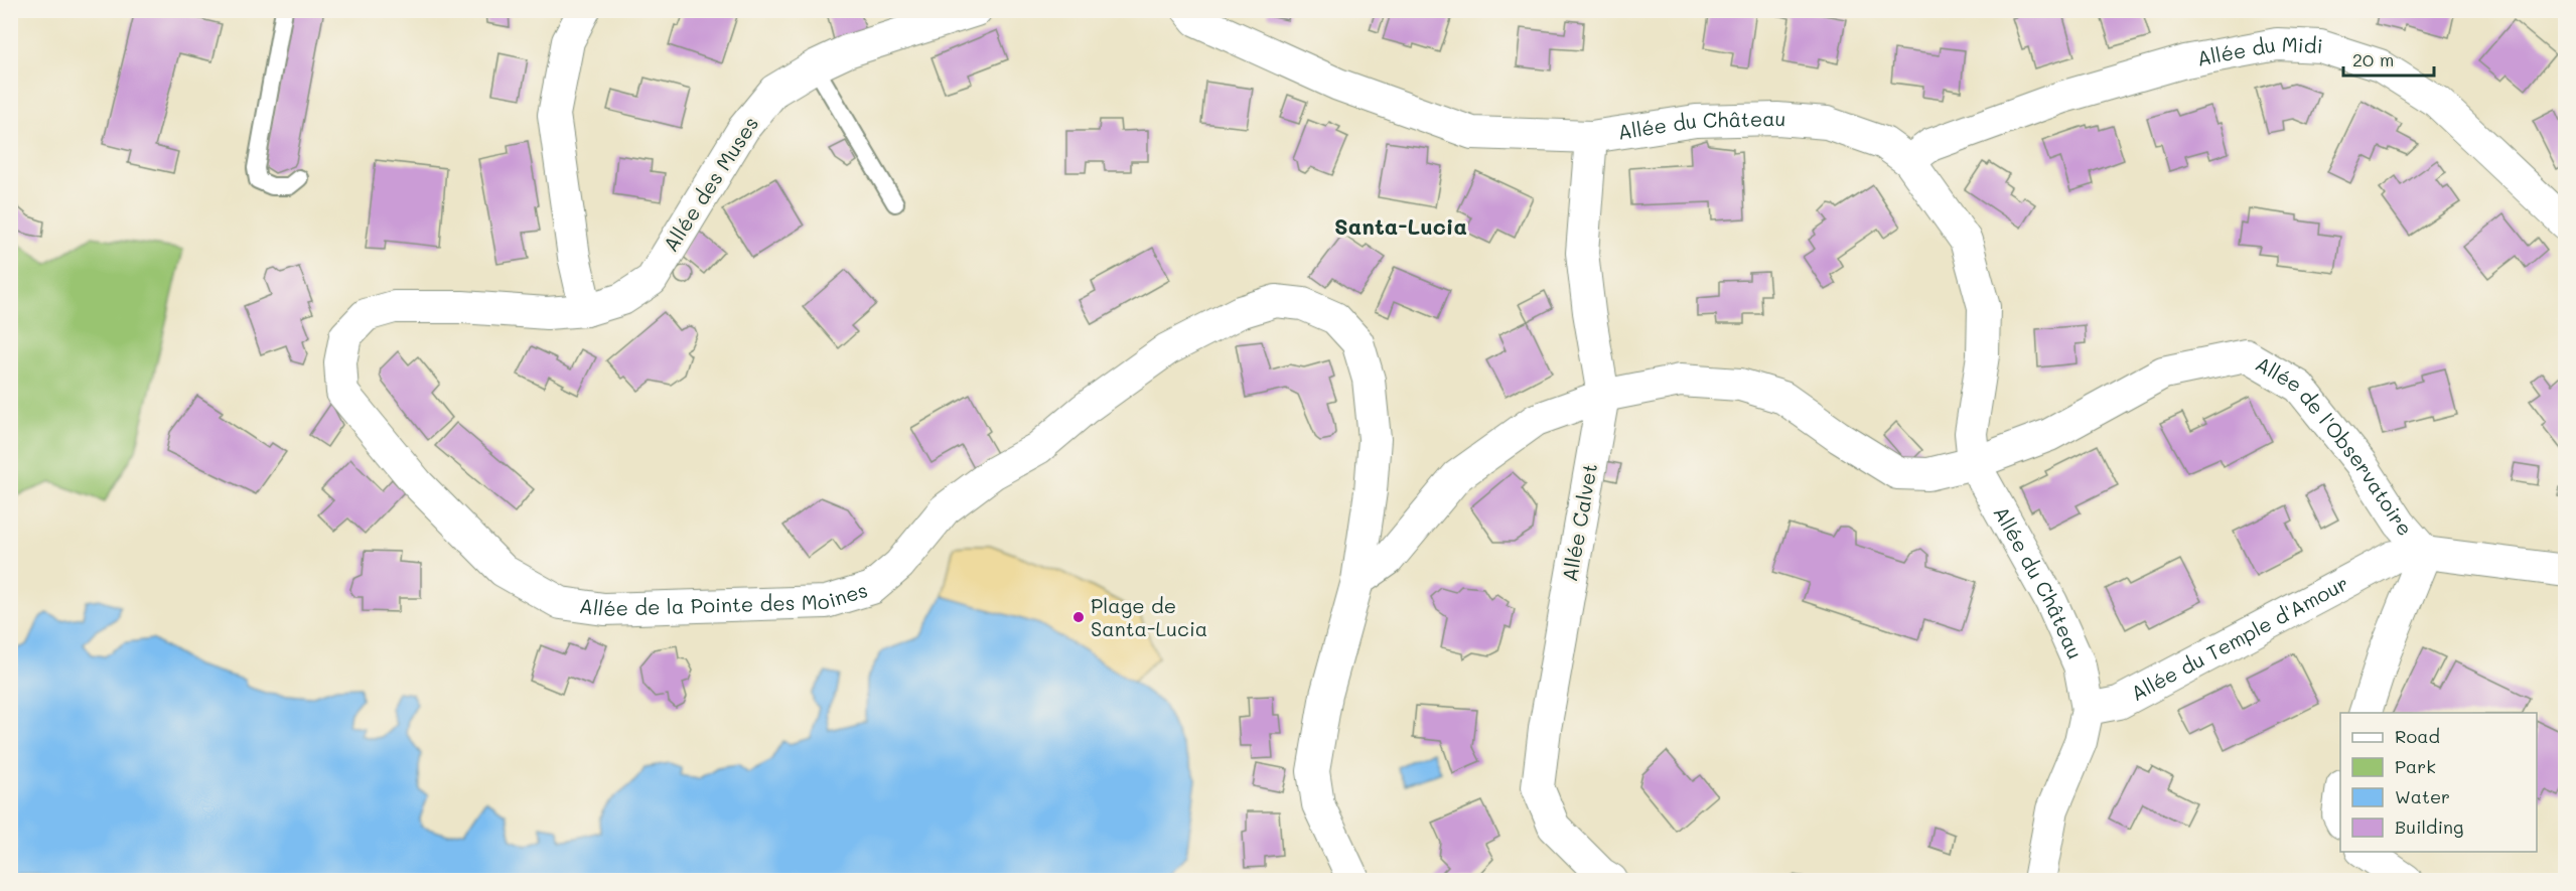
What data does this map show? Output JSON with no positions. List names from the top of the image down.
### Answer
{
  "streets": {
    "street": [
      "Allée du Midi",
      "Allée du Château",
      "Allée des Muses",
      "Allée de l'Observatoire",
      "Allée Calvet",
      "Allée de la Pointe des Moines",
      "Allée du Temple d'Amour"
    ]
  },
  "crossings": [
    ["Allée du Midi", "Allée du Château"],
    ["Allée du Château", "Allée de l'Observatoire"],
    ["Allée du Château", "Allée Calvet"],
    ["Allée du Château", "Allée du Temple d'Amour"],
    ["Allée des Muses", "Allée de la Pointe des Moines"],
    ["Allée de l'Observatoire", "Allée du Temple d'Amour"]
  ],
  "districts": ["Santa-Lucia"],
  "places": ["Plage de Santa-Lucia"],
  "legend": [
    "Road",
    "Park",
    "Water",
    "Building"
  ],
  "scale_bar": "20 m"
}
